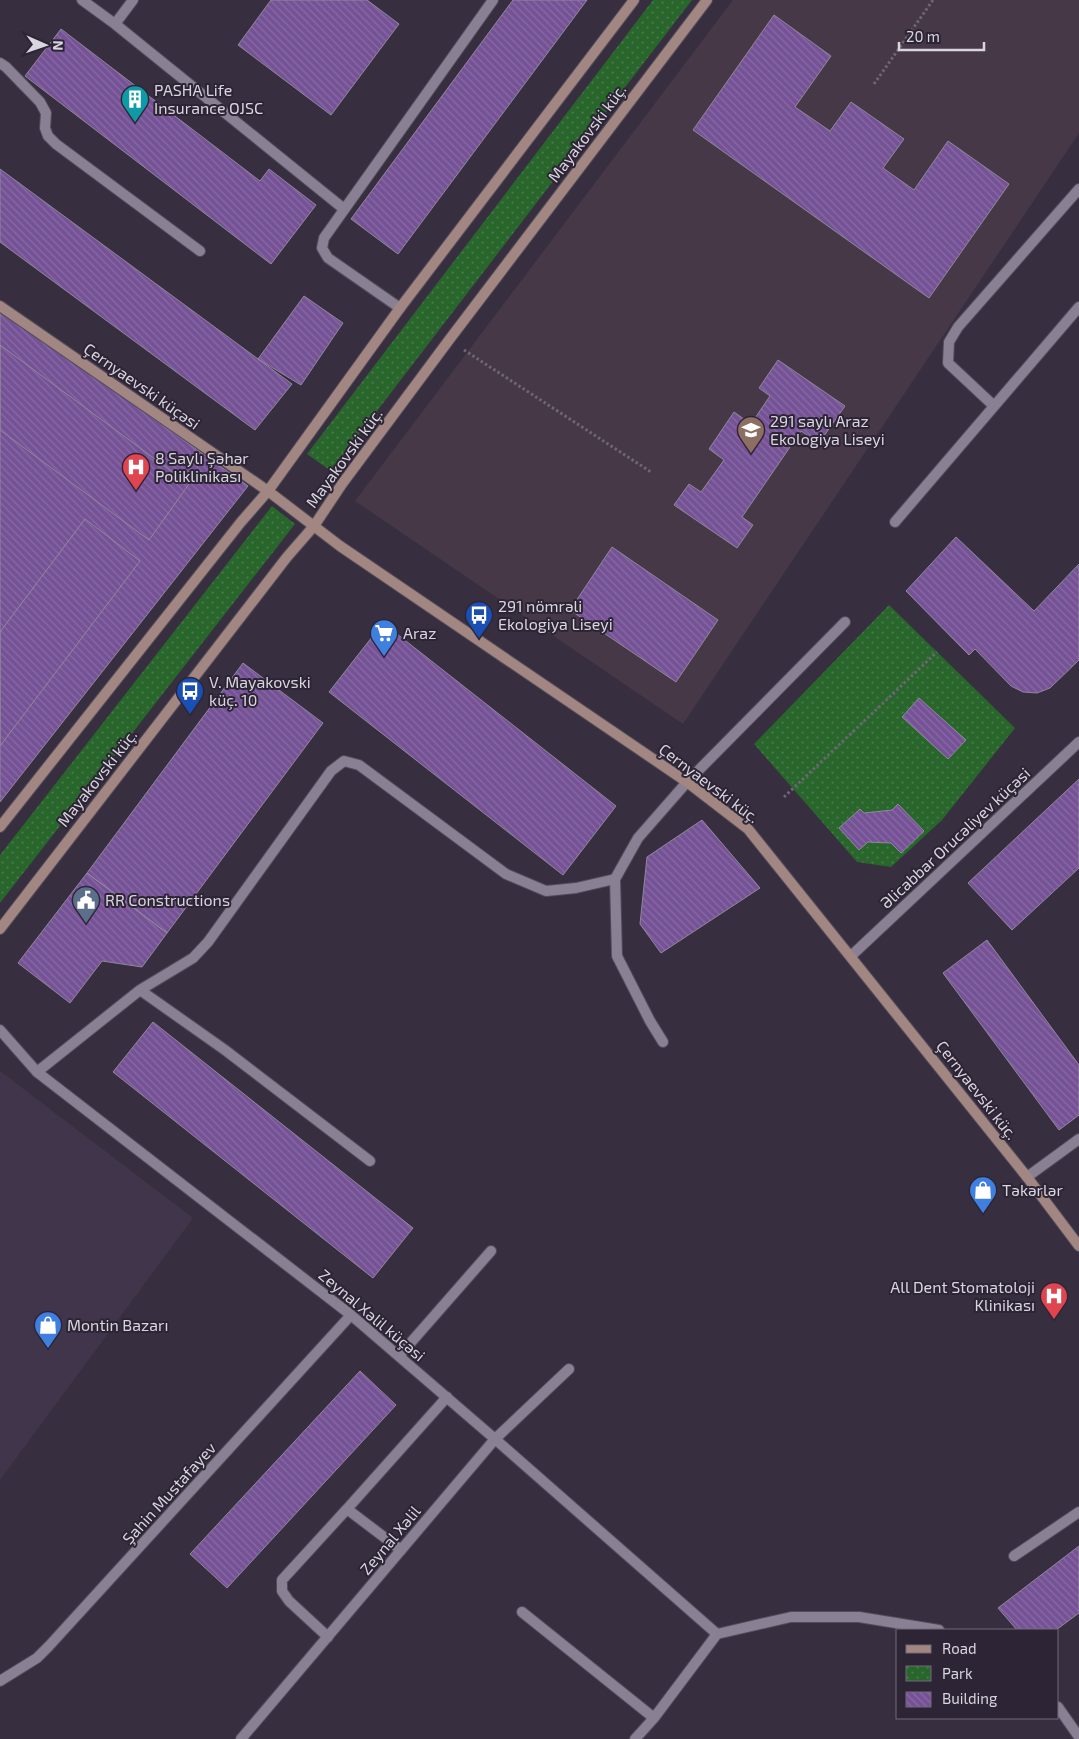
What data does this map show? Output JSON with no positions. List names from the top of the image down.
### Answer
{
  "streets": {
    "street": [
      "Mayakovski küç.",
      "Çernyaevski küçəsi",
      "Çernyaevski küç.",
      "Əlicabbar Orucəliyev küçəsi",
      "Zeynal Xəlil küçəsi",
      "Şahin Mustafayev",
      "Zeynal Xəlil"
    ]
  },
  "crossings": [
    ["Mayakovski küç.", "Çernyaevski küçəsi"],
    ["Mayakovski küç.", "Çernyaevski küç."],
    ["Çernyaevski küçəsi", "Çernyaevski küç."],
    ["Çernyaevski küç.", "Əlicabbar Orucəliyev küçəsi"],
    ["Zeynal Xəlil küçəsi", "Şahin Mustafayev"],
    ["Zeynal Xəlil küçəsi", "Zeynal Xəlil"]
  ],
  "places": {
    "building": ["PASHA Life Insurance OJSC"],
    "school or university": ["291 saylı Araz Ekologiya Liseyi"],
    "hospital": ["8 Saylı Şəhər Poliklinikası", "All Dent Stomatoloji Klinikası"],
    "bus stop": ["291 nömrəli Ekologiya Liseyi", "V. Mayakovski küç. 10"],
    "supermarket": ["Araz"],
    "public building": ["RR Constructions"],
    "shop": ["Təkərlər", "Montin Bazarı"]
  },
  "legend": ["Road", "Park", "Building"],
  "scale_bar": "20 m",
  "north": "right"
}
